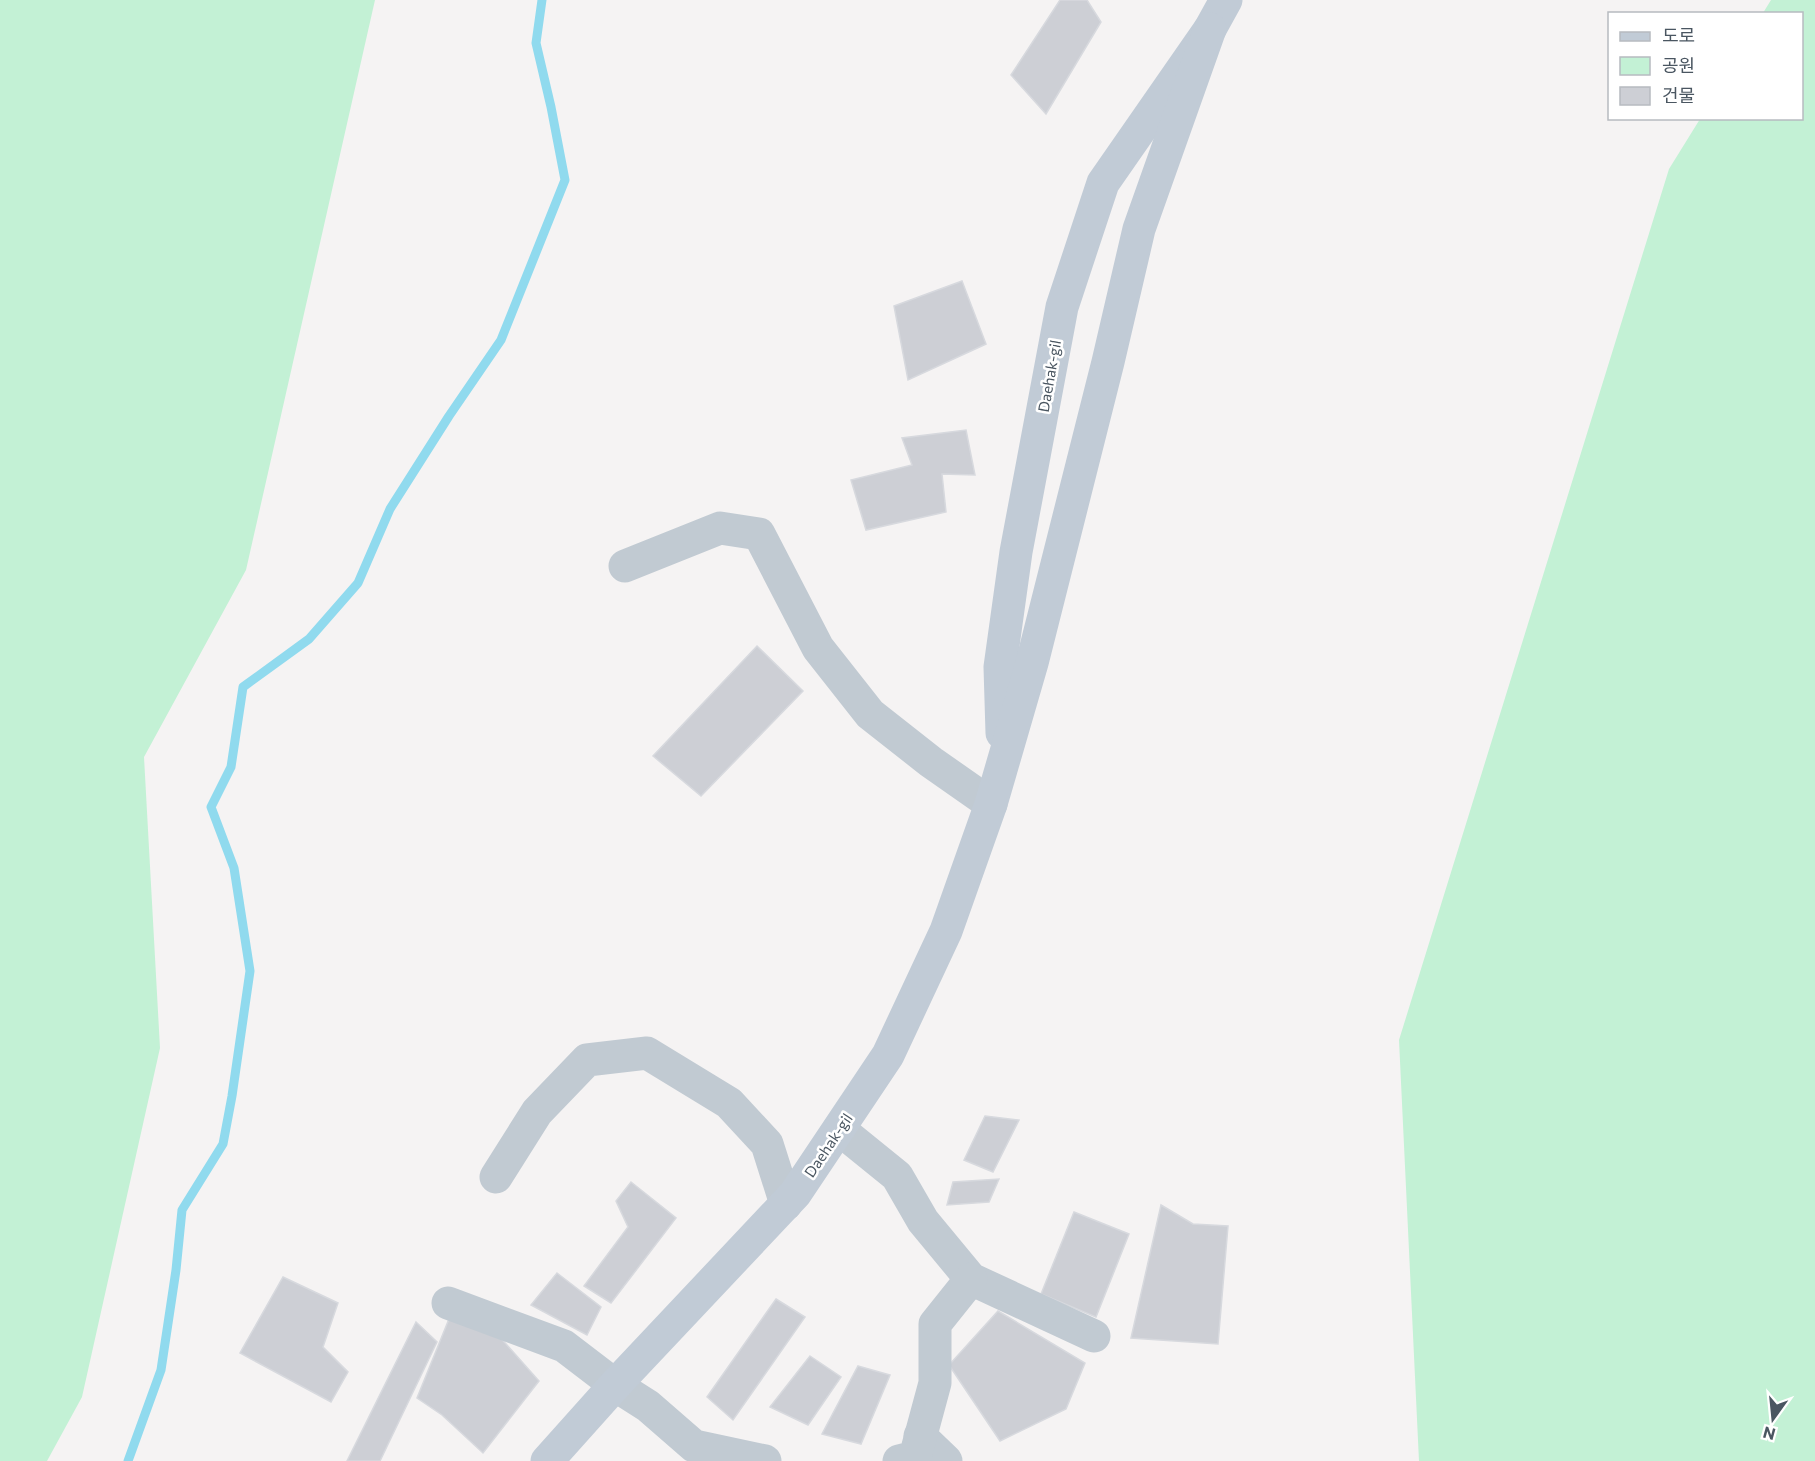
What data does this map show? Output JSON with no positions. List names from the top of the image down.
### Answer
{
  "streets": {
    "street": ["Daehak-gil"]
  },
  "legend": ["도로", "공원", "건물"],
  "north": "bottom"
}
